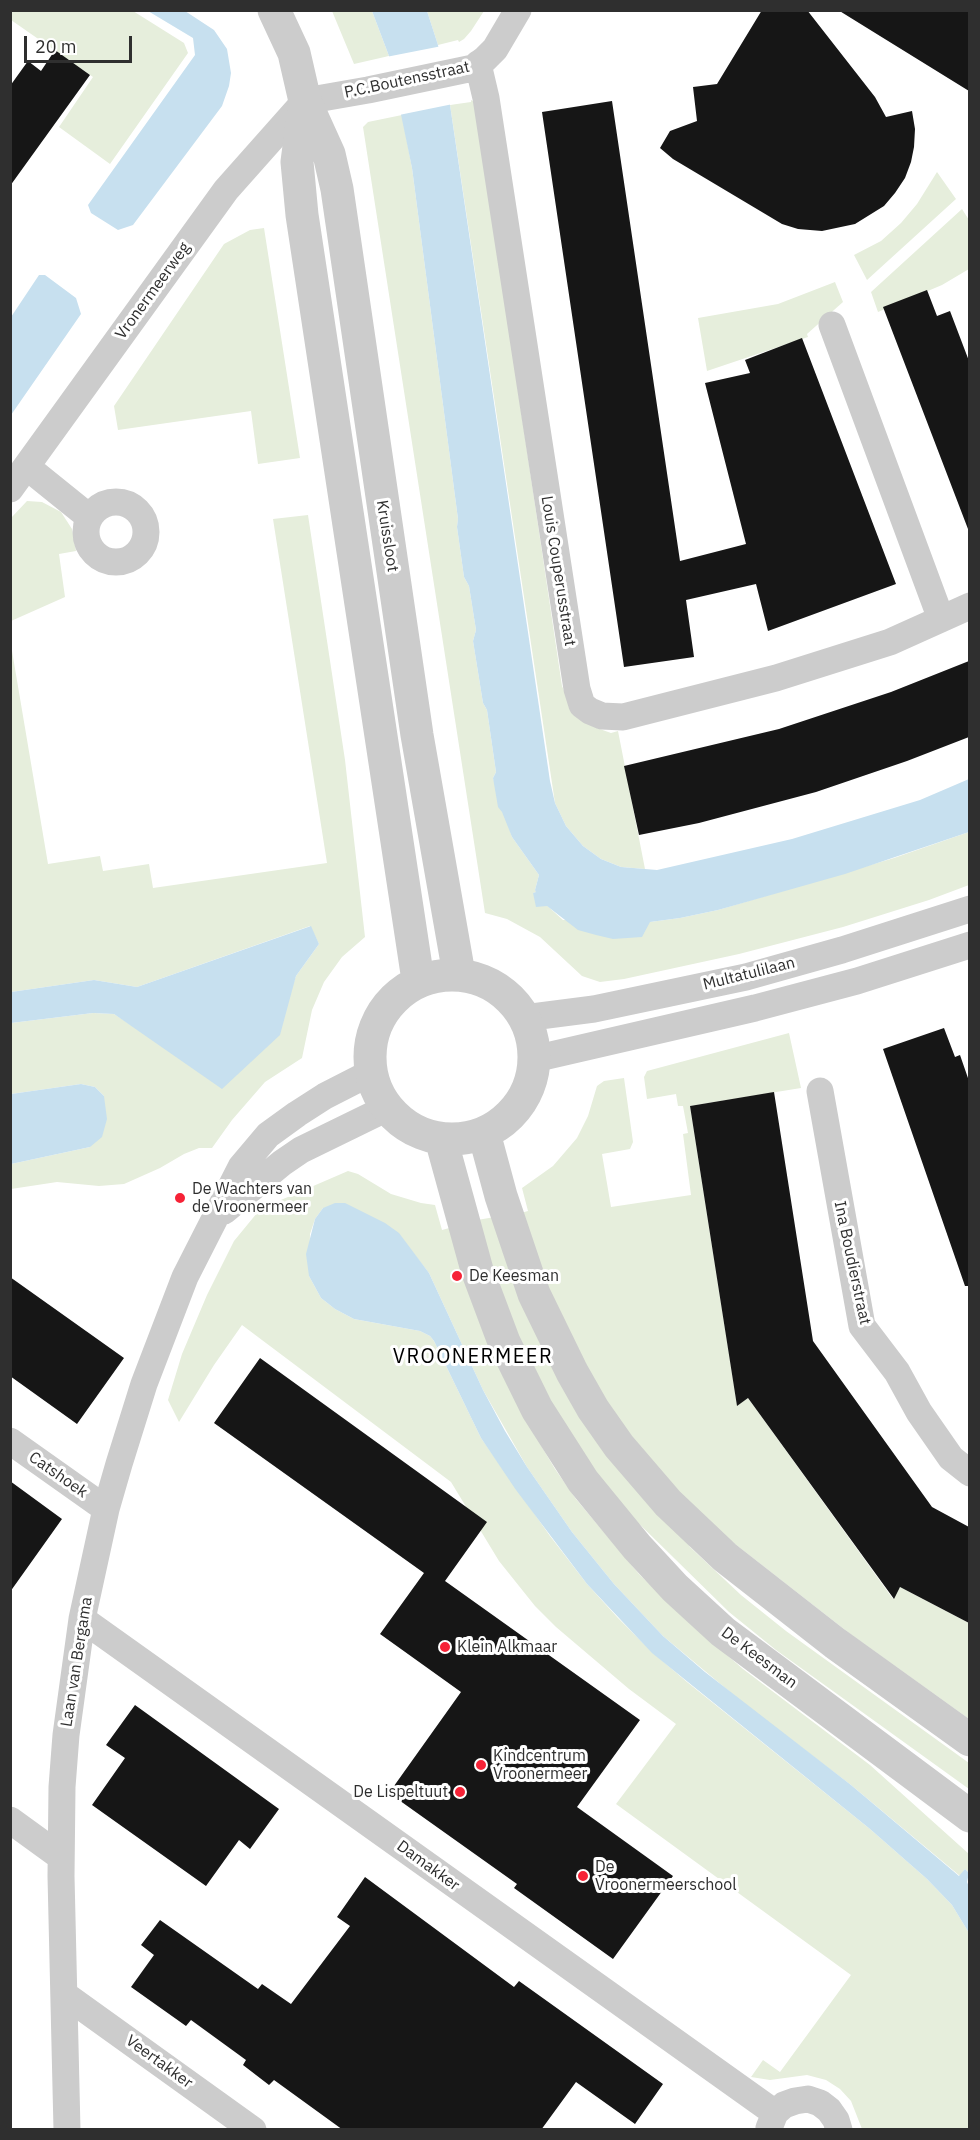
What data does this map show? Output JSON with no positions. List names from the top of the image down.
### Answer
{
  "streets": {
    "street": [
      "P.C.Boutensstraat",
      "Vronermeerweg",
      "Kruissloot",
      "Louis Couperusstraat",
      "Multatulilaan",
      "Ina Boudierstraat",
      "Catshoek",
      "De Keesman",
      "Laan van Bergama",
      "Damakker",
      "Veertakker"
    ]
  },
  "crossings": [
    ["P.C.Boutensstraat", "Vronermeerweg"],
    ["P.C.Boutensstraat", "Kruissloot"],
    ["P.C.Boutensstraat", "Louis Couperusstraat"],
    ["Vronermeerweg", "Kruissloot"],
    ["Kruissloot", "Multatulilaan"],
    ["Kruissloot", "De Keesman"],
    ["Kruissloot", "Laan van Bergama"],
    ["Multatulilaan", "De Keesman"],
    ["Multatulilaan", "Laan van Bergama"],
    ["Catshoek", "Laan van Bergama"],
    ["De Keesman", "Laan van Bergama"],
    ["Laan van Bergama", "Damakker"],
    ["Laan van Bergama", "Veertakker"]
  ],
  "districts": ["VROONERMEER"],
  "places": [
    "De Wachters van de Vroonermeer",
    "De Keesman",
    "Klein Alkmaar",
    "Kindcentrum Vroonermeer",
    "De Lispeltuut",
    "De Vroonermeerschool"
  ],
  "scale_bar": "20 m"
}
